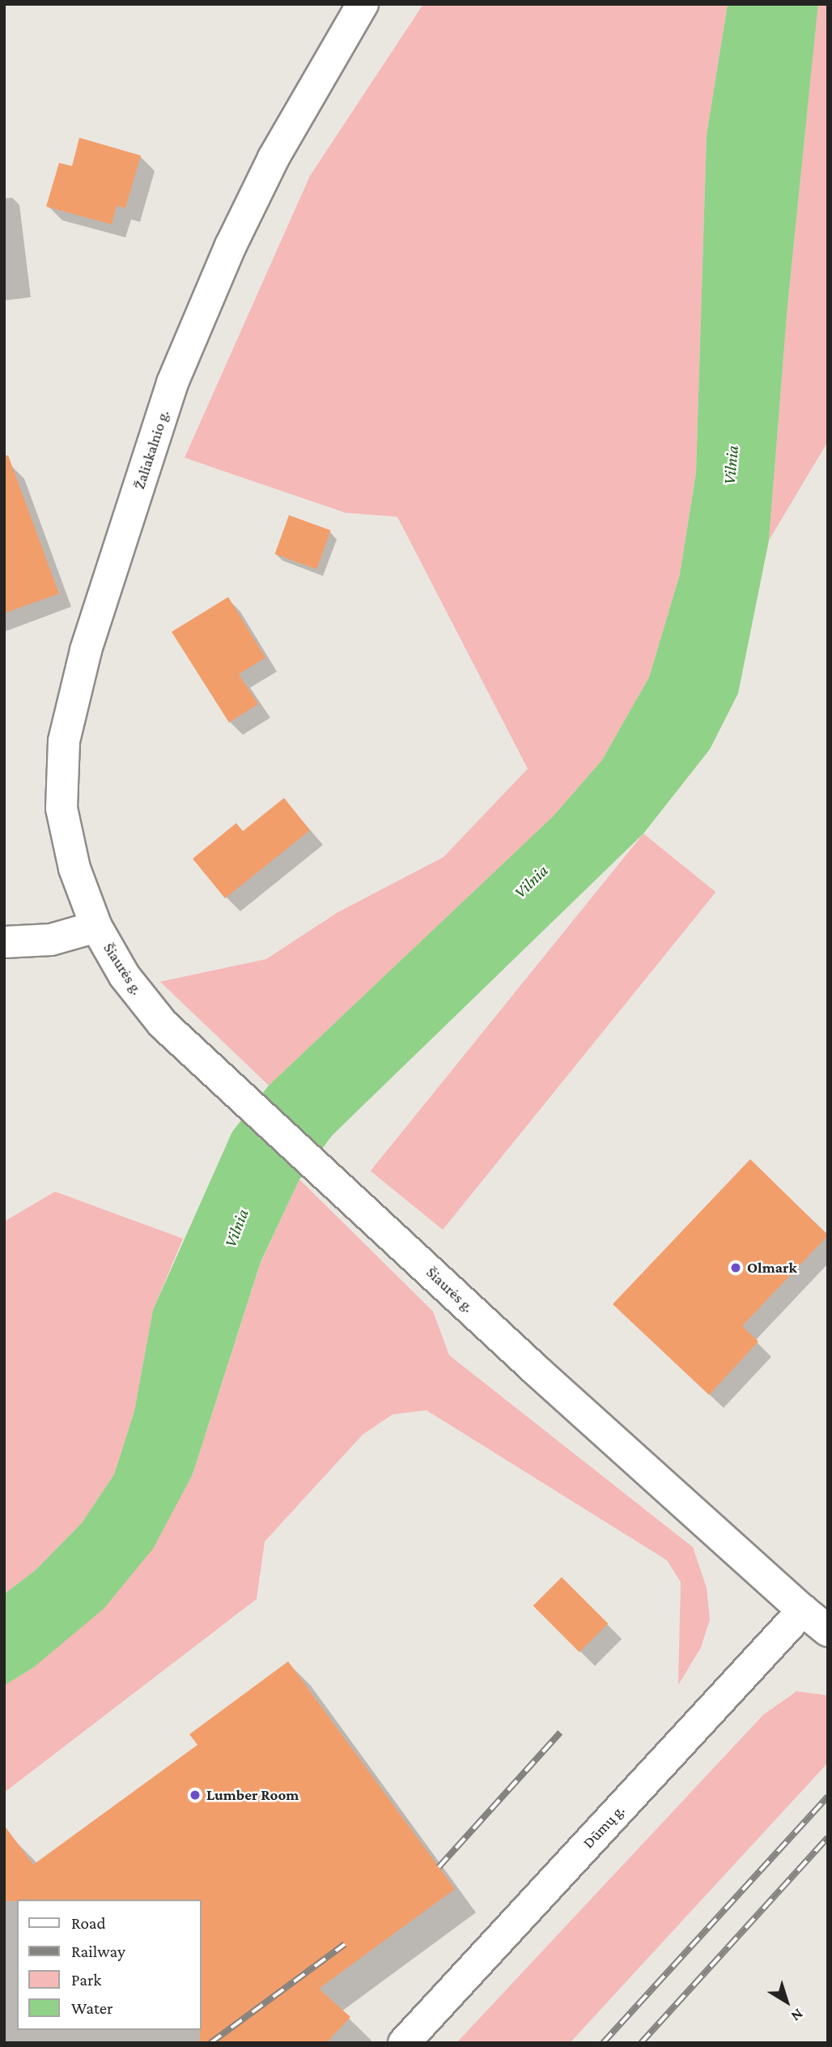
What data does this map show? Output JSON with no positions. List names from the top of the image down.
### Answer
{
  "streets": {
    "street": ["Žaliakalnio g.", "Šiaurės g.", "Dūmų g."]
  },
  "crossings": [
    ["Žaliakalnio g.", "Šiaurės g."],
    ["Šiaurės g.", "Dūmų g."]
  ],
  "water": ["Vilnia"],
  "places": ["Olmark", "Lumber Room"],
  "legend": [
    "Road",
    "Railway",
    "Park",
    "Water"
  ],
  "north": "bottom right"
}
